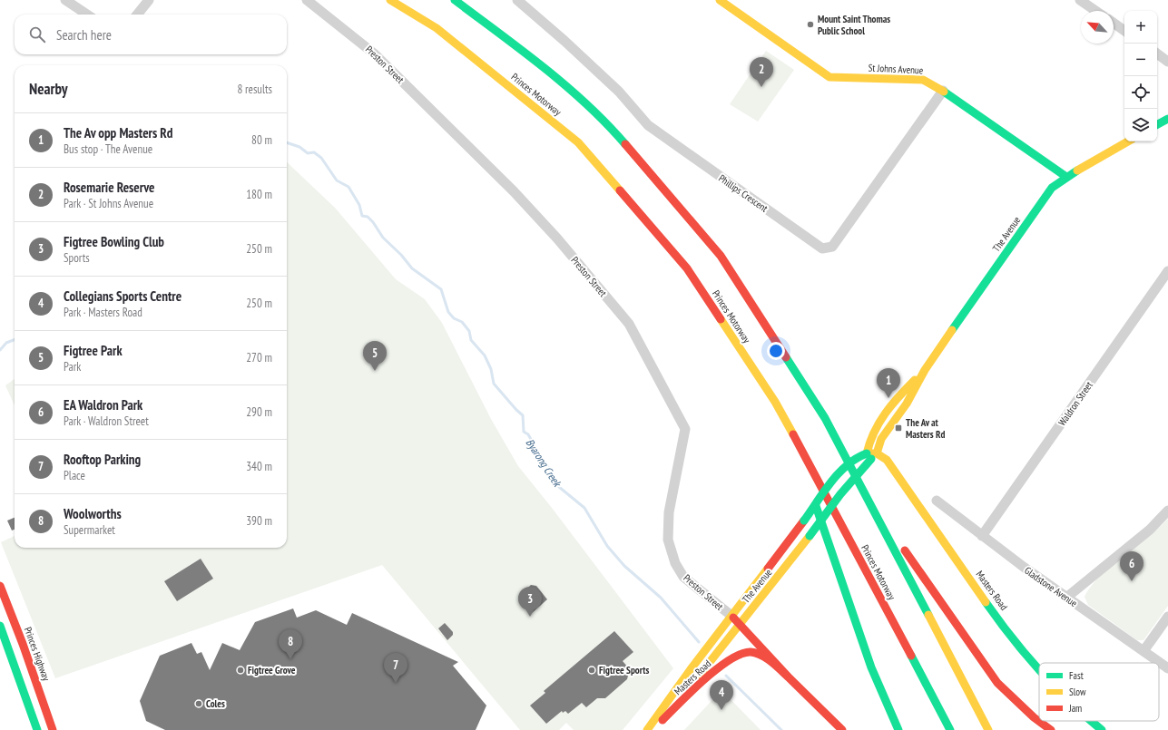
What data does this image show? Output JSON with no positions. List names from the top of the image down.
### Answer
{
  "streets": {
    "main road": [
      "St Johns Avenue",
      "Princes Motorway",
      "The Avenue",
      "Masters Road",
      "Princes Highway"
    ],
    "street": [
      "Preston Street",
      "Phillips Crescent",
      "Waldron Street",
      "Gladstone Avenue"
    ]
  },
  "crossings": [
    ["Preston Street", "The Avenue"],
    ["Preston Street", "Masters Road"],
    ["St Johns Avenue", "Phillips Crescent"],
    ["St Johns Avenue", "The Avenue"],
    ["The Avenue", "Masters Road"],
    ["Waldron Street", "Gladstone Avenue"]
  ],
  "water": ["Byarong Creek"],
  "places": {
    "other": [
      "Mount Saint Thomas Public School",
      "Figtree Grove",
      "Figtree Sports",
      "Coles"
    ],
    "transit": ["The Av at Masters Rd"]
  },
  "legend": ["Fast", "Slow", "Jam"],
  "north": "top left",
  "page": {
    "map_buttons": ["+", "−"],
    "search": "Search here",
    "pins": [
      "2",
      "5",
      "1",
      "6",
      "3",
      "8",
      "7",
      "4"
    ],
    "heading": ["Nearby", "8 results"],
    "list": [
      {
        "mark": "1",
        "name": "The Av opp Masters Rd",
        "note": "Bus stop · The Avenue",
        "value": "80 m"
      },
      {
        "mark": "2",
        "name": "Rosemarie Reserve",
        "note": "Park · St Johns Avenue",
        "value": "180 m"
      },
      {
        "mark": "3",
        "name": "Figtree Bowling Club",
        "note": "Sports",
        "value": "250 m"
      },
      {
        "mark": "4",
        "name": "Collegians Sports Centre",
        "note": "Park · Masters Road",
        "value": "250 m"
      },
      {
        "mark": "5",
        "name": "Figtree Park",
        "note": "Park",
        "value": "270 m"
      },
      {
        "mark": "6",
        "name": "EA Waldron Park",
        "note": "Park · Waldron Street",
        "value": "290 m"
      },
      {
        "mark": "7",
        "name": "Rooftop Parking",
        "note": "Place",
        "value": "340 m"
      },
      {
        "mark": "8",
        "name": "Woolworths",
        "note": "Supermarket",
        "value": "390 m"
      }
    ]
  }
}
